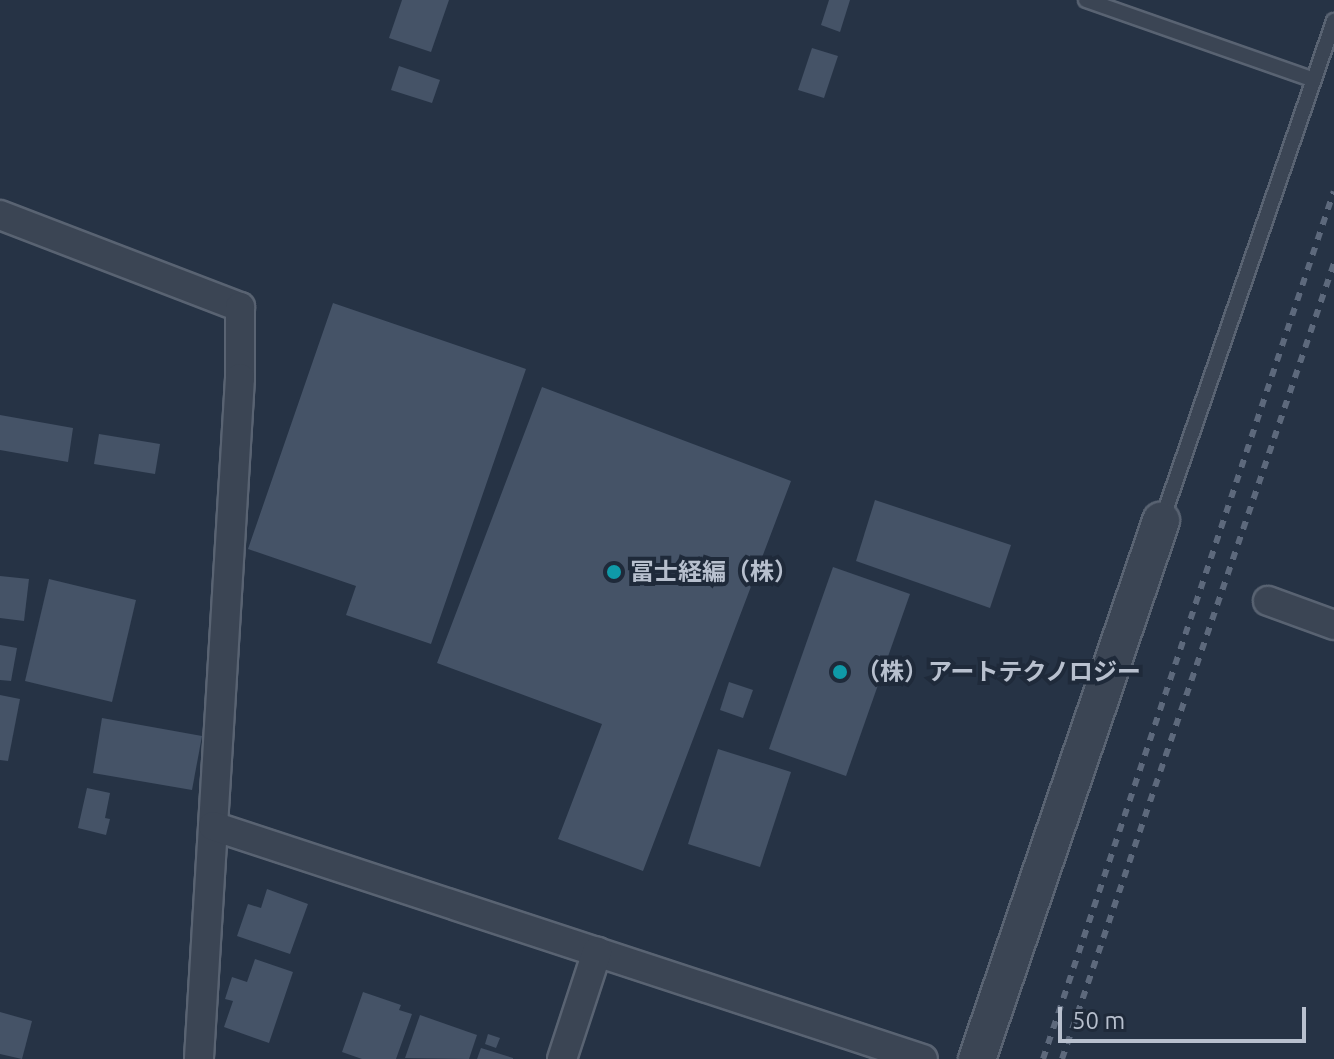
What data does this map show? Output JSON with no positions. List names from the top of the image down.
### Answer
{
  "places": ["冨士経編（株）", "（株）アートテクノロジー"],
  "scale_bar": "50 m"
}
